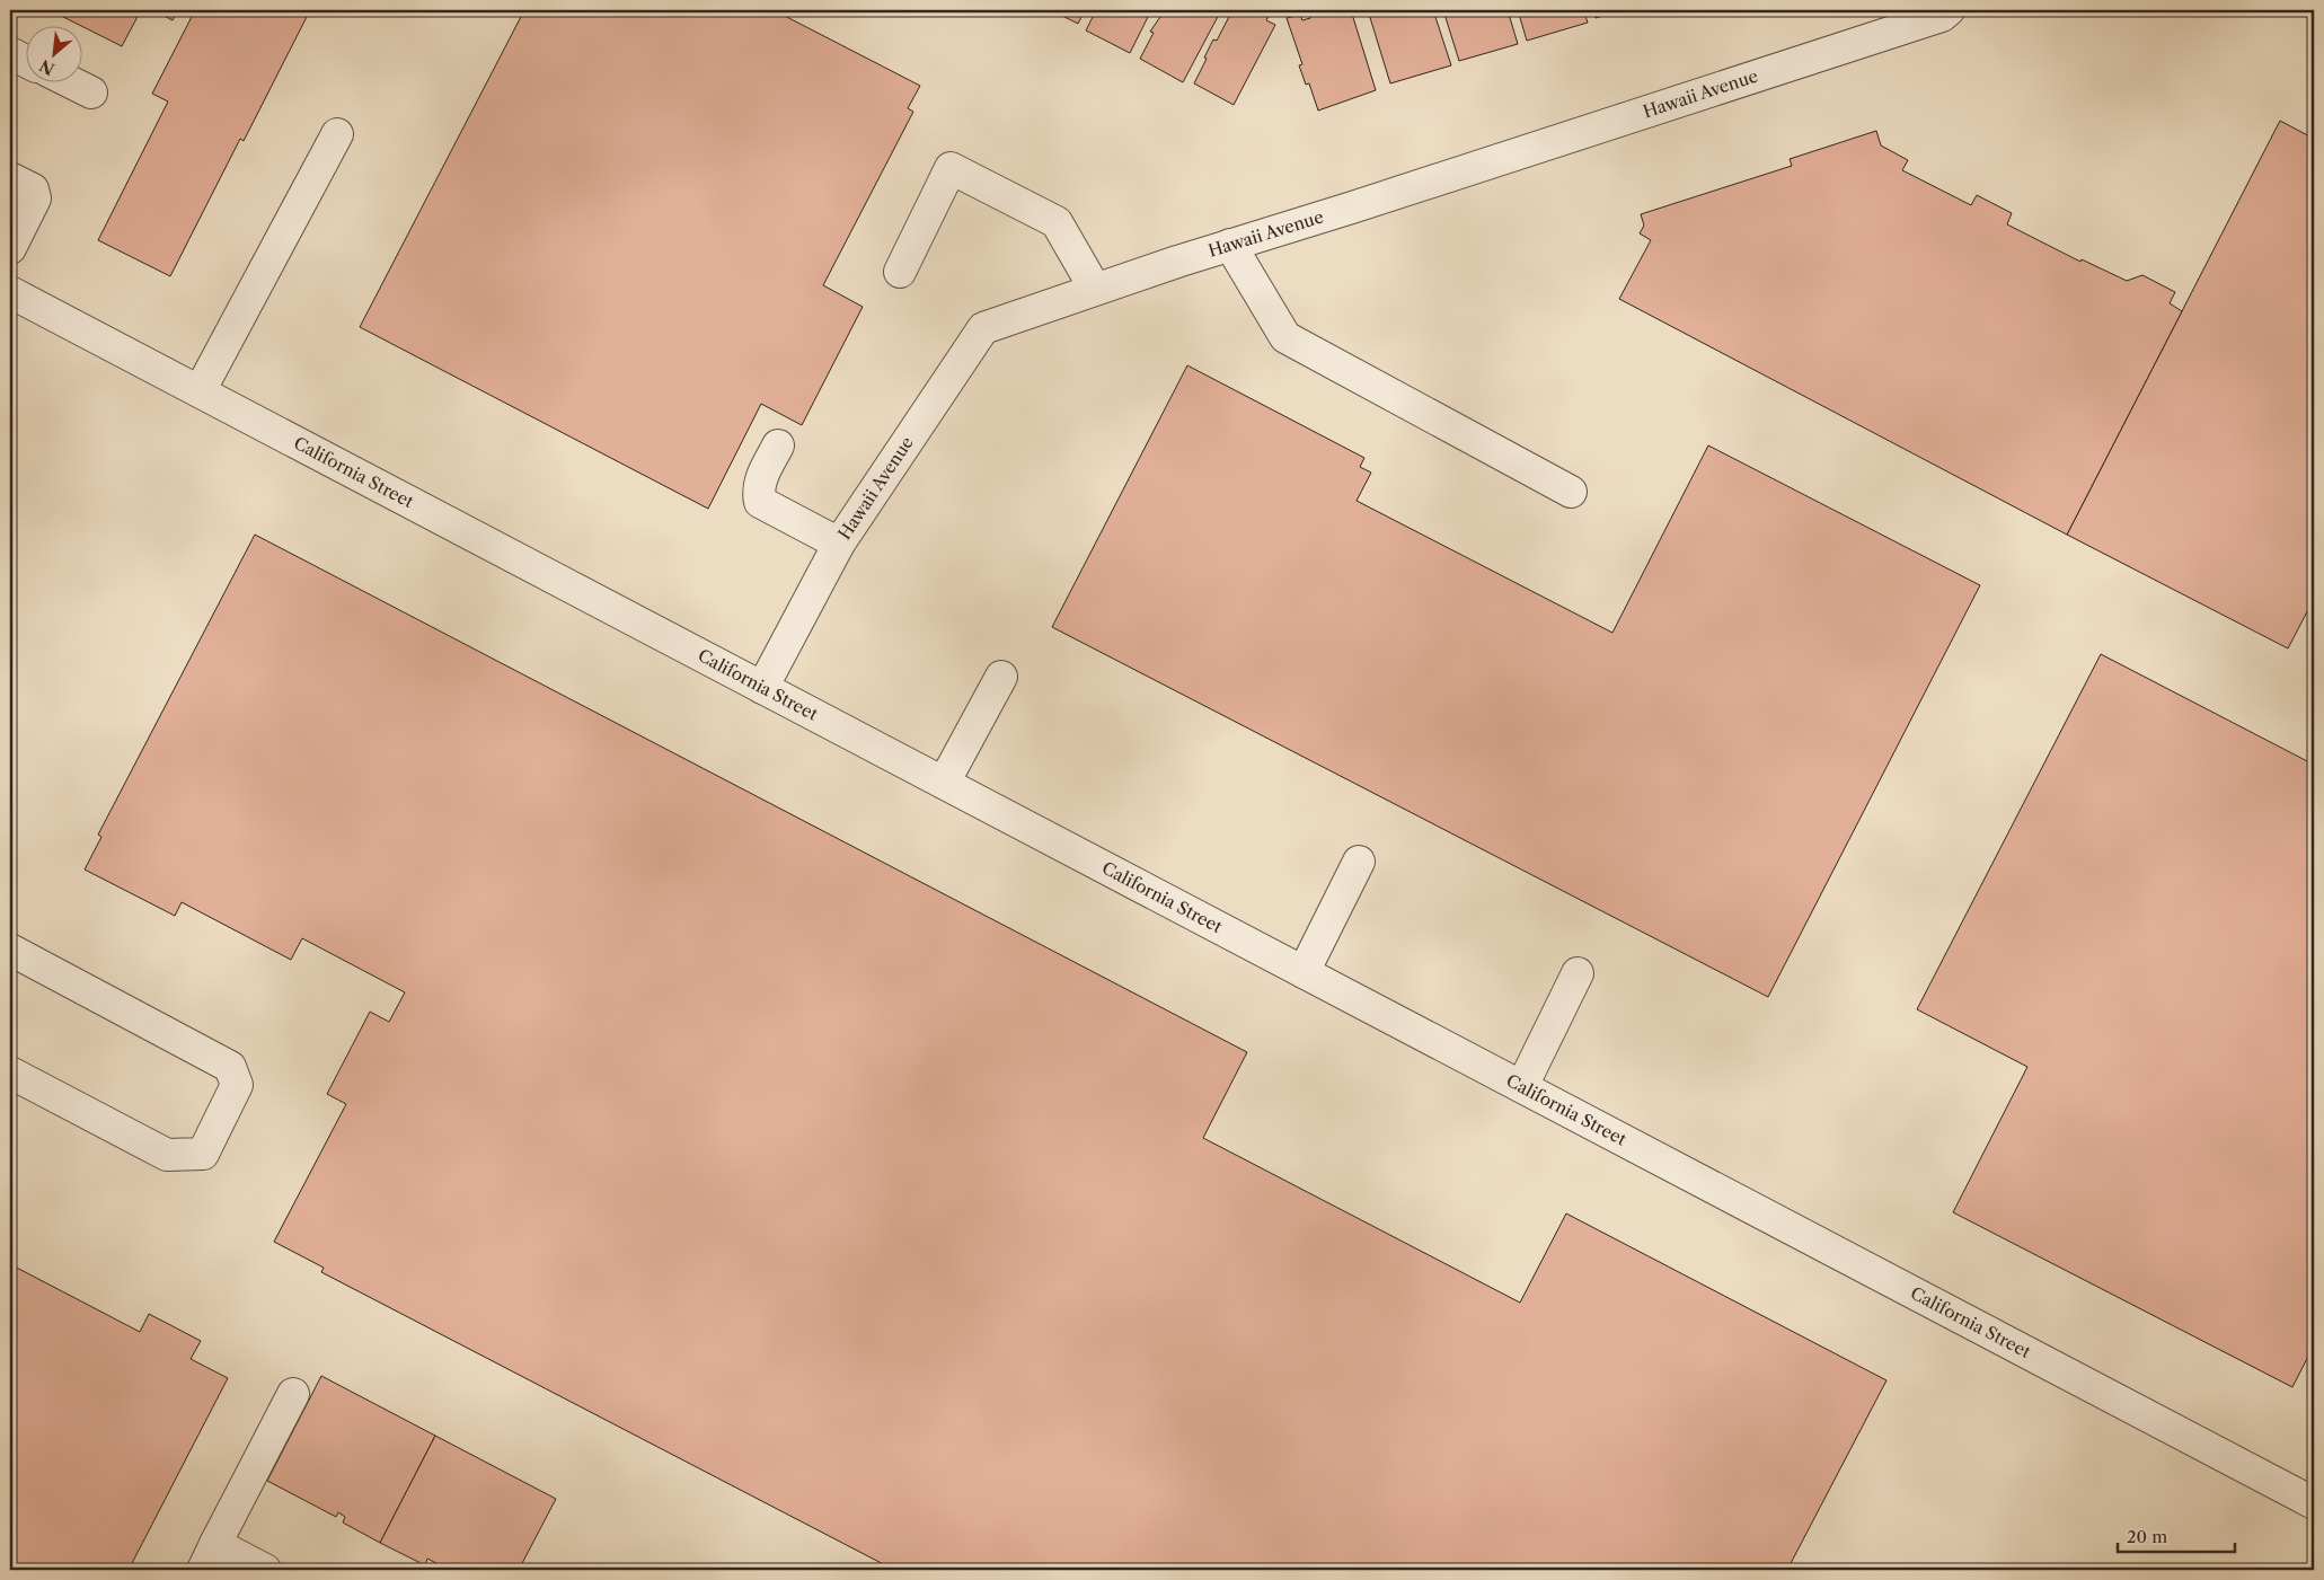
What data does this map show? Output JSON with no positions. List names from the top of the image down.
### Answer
{
  "streets": {
    "street": ["Hawaii Avenue", "California Street"]
  },
  "crossings": [
    ["Hawaii Avenue", "California Street"]
  ],
  "scale_bar": "20 m",
  "north": "bottom left"
}
